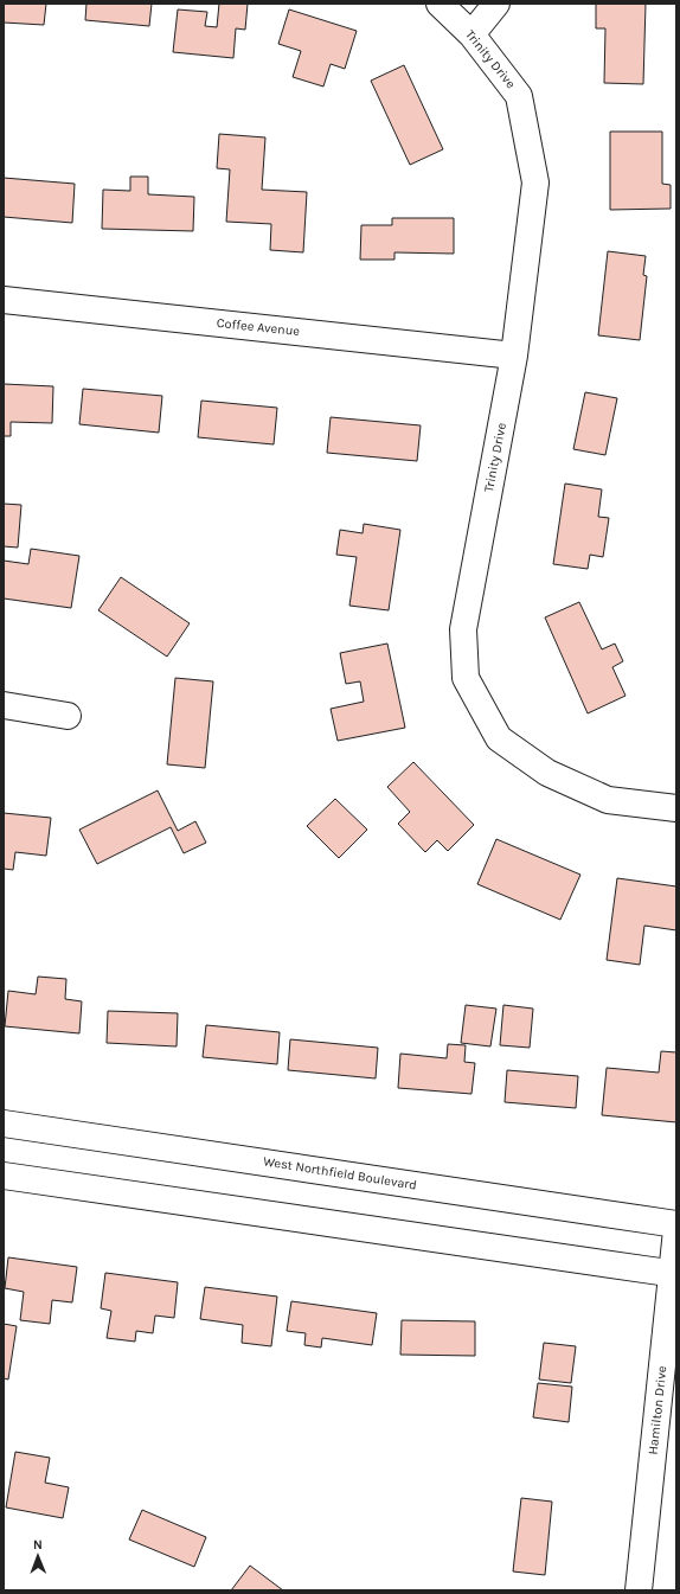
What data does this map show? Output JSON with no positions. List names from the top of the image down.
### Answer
{
  "streets": {
    "street": [
      "Trinity Drive",
      "Coffee Avenue",
      "West Northfield Boulevard",
      "Hamilton Drive"
    ]
  },
  "crossings": [
    ["Trinity Drive", "Coffee Avenue"]
  ],
  "north": "top"
}
